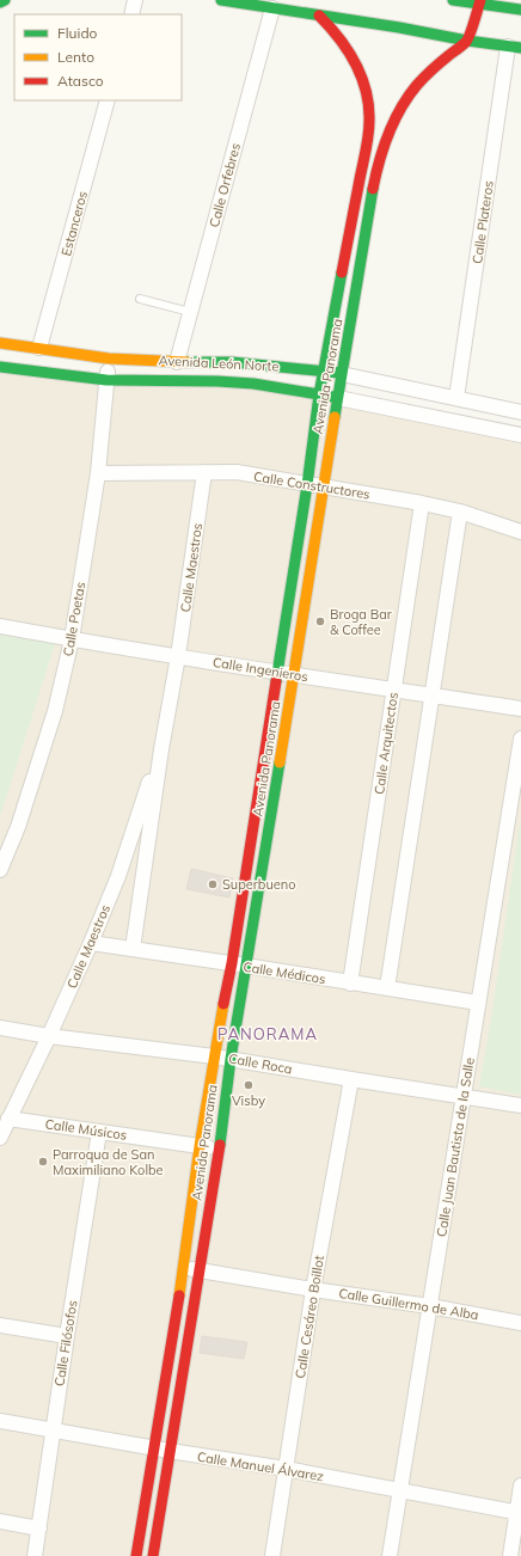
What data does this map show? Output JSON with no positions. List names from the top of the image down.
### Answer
{
  "streets": {
    "street": [
      "Calle Orfebres",
      "Calle Plateros",
      "Estanceros",
      "Avenida León Norte",
      "Avenida Panorama",
      "Calle Constructores",
      "Calle Maestros",
      "Calle Poetas",
      "Calle Ingenieros",
      "Calle Arquitectos",
      "Calle Médicos",
      "Calle Roca",
      "Calle Músicos",
      "Calle Juan Bautista de la Salle",
      "Calle Guillermo de Alba",
      "Calle Cesáreo Boillot",
      "Calle Filósofos",
      "Calle Manuel Álvarez"
    ]
  },
  "crossings": [
    ["Calle Orfebres", "Avenida León Norte"],
    ["Calle Plateros", "Avenida León Norte"],
    ["Estanceros", "Avenida León Norte"],
    ["Avenida León Norte", "Avenida Panorama"],
    ["Avenida León Norte", "Calle Poetas"],
    ["Avenida Panorama", "Calle Constructores"],
    ["Avenida Panorama", "Calle Ingenieros"],
    ["Avenida Panorama", "Calle Médicos"],
    ["Avenida Panorama", "Calle Roca"],
    ["Avenida Panorama", "Calle Músicos"],
    ["Avenida Panorama", "Calle Guillermo de Alba"],
    ["Avenida Panorama", "Calle Manuel Álvarez"],
    ["Calle Constructores", "Calle Maestros"],
    ["Calle Constructores", "Calle Poetas"],
    ["Calle Constructores", "Calle Arquitectos"],
    ["Calle Maestros", "Calle Ingenieros"],
    ["Calle Maestros", "Calle Médicos"],
    ["Calle Maestros", "Calle Roca"],
    ["Calle Maestros", "Calle Músicos"],
    ["Calle Poetas", "Calle Ingenieros"],
    ["Calle Ingenieros", "Calle Arquitectos"],
    ["Calle Arquitectos", "Calle Médicos"],
    ["Calle Médicos", "Calle Juan Bautista de la Salle"],
    ["Calle Roca", "Calle Juan Bautista de la Salle"],
    ["Calle Roca", "Calle Cesáreo Boillot"],
    ["Calle Músicos", "Calle Filósofos"],
    ["Calle Juan Bautista de la Salle", "Calle Guillermo de Alba"],
    ["Calle Juan Bautista de la Salle", "Calle Manuel Álvarez"],
    ["Calle Guillermo de Alba", "Calle Cesáreo Boillot"],
    ["Calle Cesáreo Boillot", "Calle Manuel Álvarez"],
    ["Calle Filósofos", "Calle Manuel Álvarez"]
  ],
  "districts": ["PANORAMA"],
  "places": [
    "Broga Bar & Coffee",
    "Superbueno",
    "Visby",
    "Parroqua de San Maximiliano Kolbe"
  ],
  "legend": ["Fluido", "Lento", "Atasco"]
}
